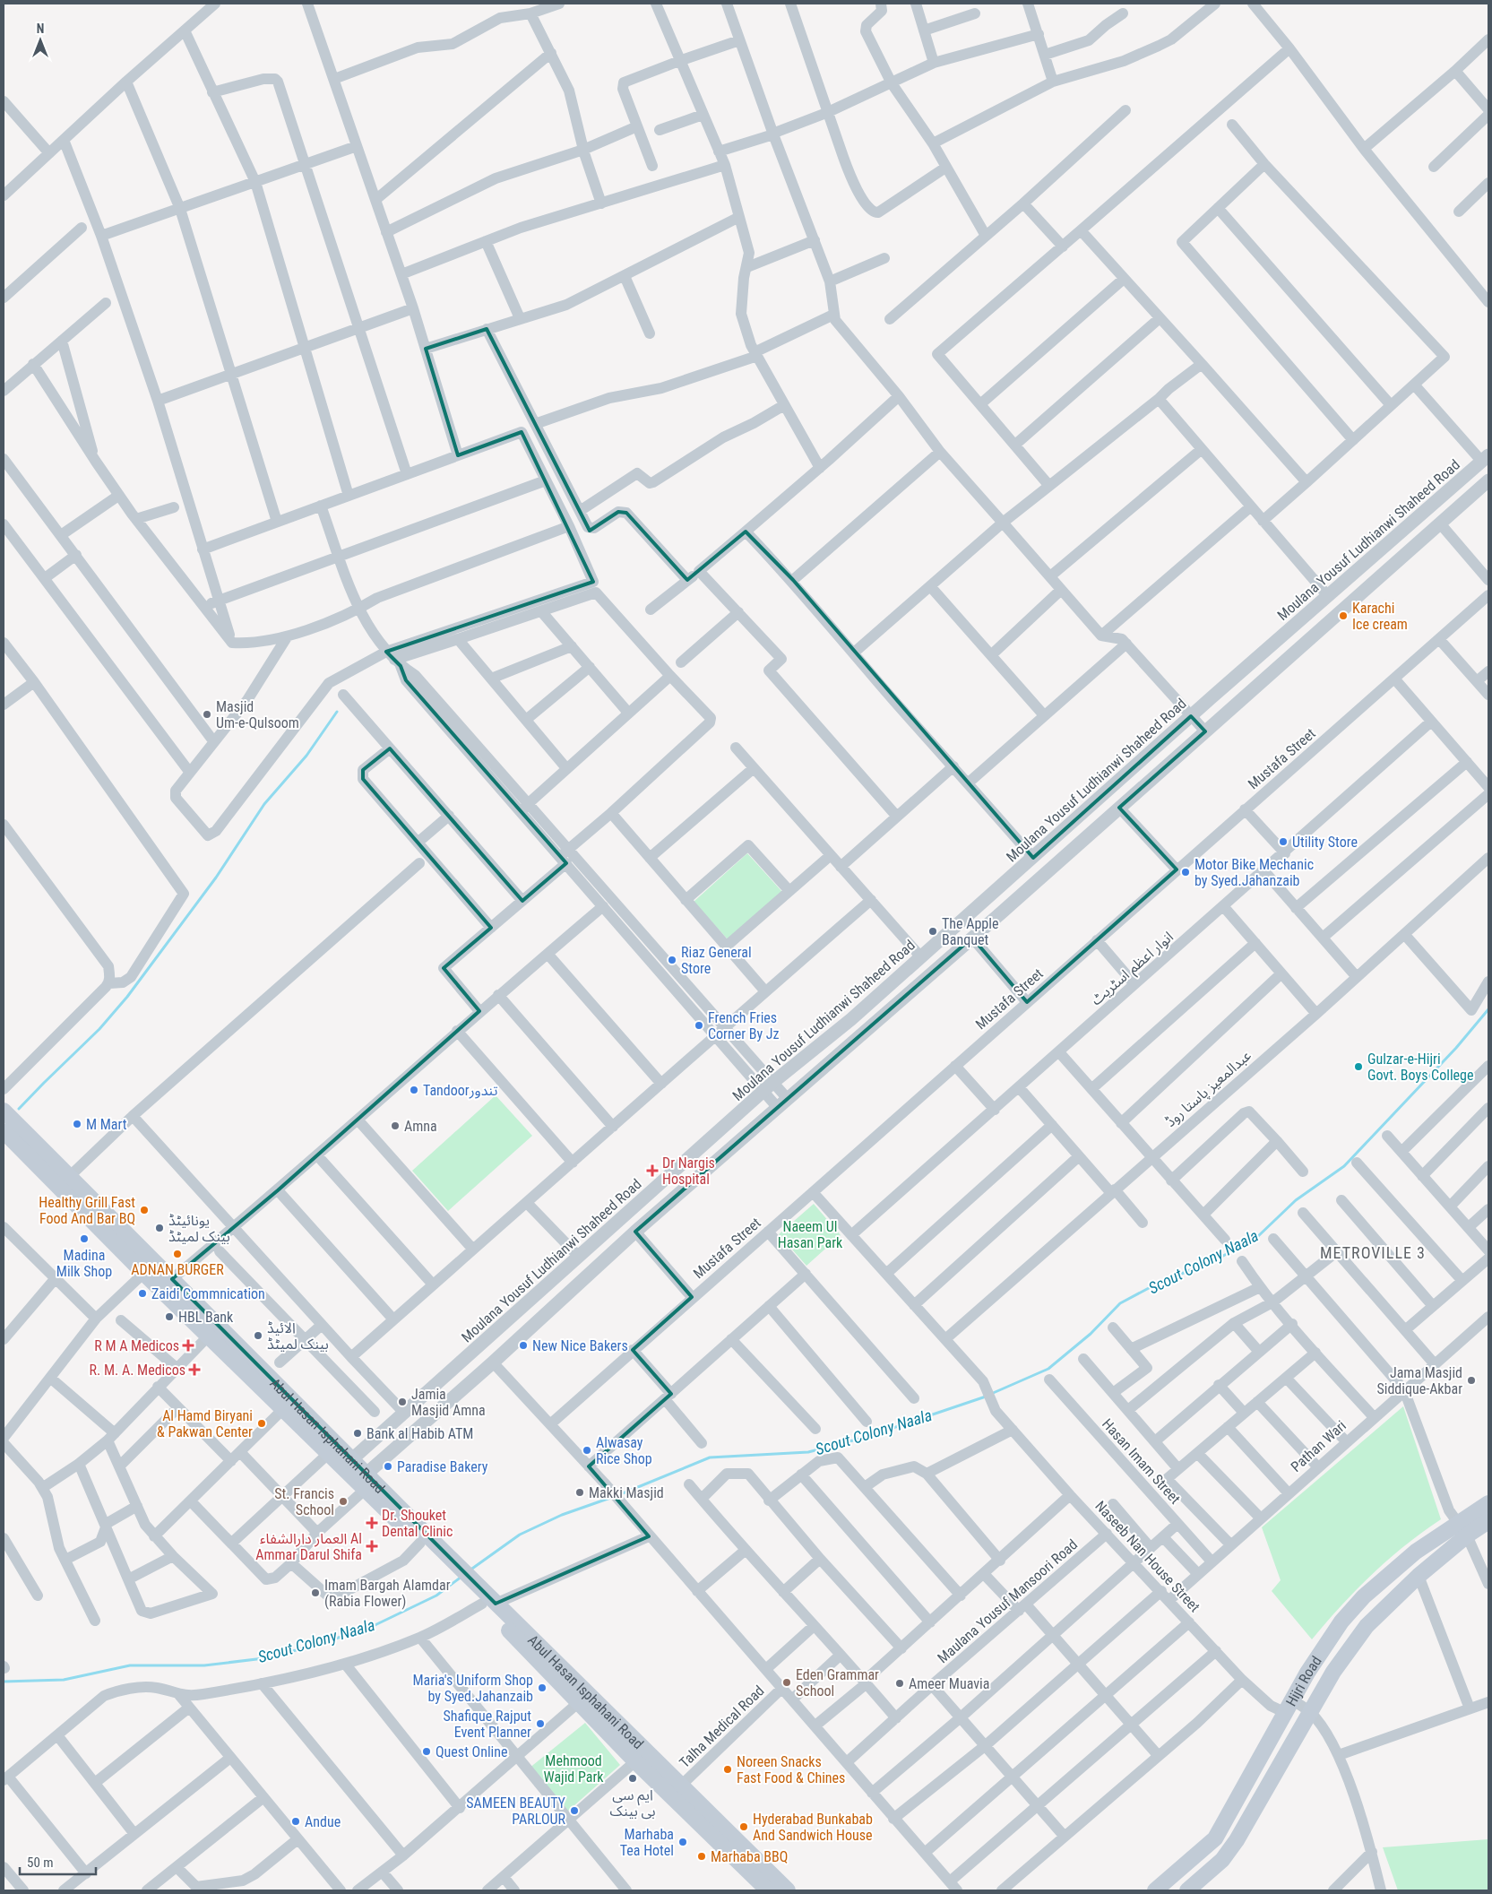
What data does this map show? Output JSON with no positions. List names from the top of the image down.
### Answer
{
  "streets": {
    "main road": ["Abul Hasan Isphahani Road", "Hijri Road"],
    "street": [
      "Moulana Yousuf Ludhianwi Shaheed Road",
      "Mustafa Street",
      "انوار اعظم اسٹریٹ",
      "عبدالمعیز پاستا روڈ",
      "Pathan Wari",
      "Hasan Imam Street",
      "Naseeb Nan House Street",
      "Maulana Yousuf Mansoori Road",
      "Talha Medical Road"
    ]
  },
  "crossings": [
    ["Moulana Yousuf Ludhianwi Shaheed Road", "Abul Hasan Isphahani Road"],
    ["عبدالمعیز پاستا روڈ", "Naseeb Nan House Street"],
    ["Abul Hasan Isphahani Road", "Talha Medical Road"],
    ["Pathan Wari", "Hasan Imam Street"],
    ["Pathan Wari", "Naseeb Nan House Street"],
    ["Naseeb Nan House Street", "Maulana Yousuf Mansoori Road"],
    ["Naseeb Nan House Street", "Hijri Road"]
  ],
  "districts": ["METROVILLE 3"],
  "water": ["Scout Colony Naala"],
  "parks": ["Naeem Ul Hasan Park", "Mehmood Wajid Park"],
  "places": {
    "other": [
      "Karachi Ice cream",
      "Masjid Um-e-Qulsoom",
      "Utility Store",
      "Motor Bike Mechanic by Syed.Jahanzaib",
      "The Apple Banquet",
      "Riaz General Store",
      "French Fries Corner By Jz",
      "Gulzar-e-Hijri Govt. Boys College",
      "Tandoorتندور",
      "M Mart",
      "Amna",
      "Healthy Grill Fast Food And Bar BQ",
      "یونائیٹڈ بینک لمیٹڈ",
      "Madina Milk Shop",
      "ADNAN BURGER",
      "Zaidi Commnication",
      "HBL Bank",
      "الائیڈ بینک لمیٹڈ",
      "New Nice Bakers",
      "Jama Masjid Siddique-Akbar",
      "Jamia Masjid Amna",
      "Al Hamd Biryani & Pakwan Center",
      "Bank al Habib ATM",
      "Alwasay Rice Shop",
      "Paradise Bakery",
      "Makki Masjid",
      "St. Francis School",
      "Imam Bargah Alamdar (Rabia Flower)",
      "Eden Grammar School",
      "Ameer Muavia",
      "Maria's Uniform Shop by Syed.Jahanzaib",
      "Shafique Rajput Event Planner",
      "Quest Online",
      "Noreen Snacks Fast Food & Chines",
      "ایم سی بی بینک",
      "SAMEEN BEAUTY PARLOUR",
      "Andue",
      "Hyderabad Bunkabab And Sandwich House",
      "Marhaba Tea Hotel",
      "Marhaba BBQ"
    ],
    "health": [
      "Dr Nargis Hospital",
      "R M A Medicos",
      "R. M. A. Medicos",
      "Dr. Shouket Dental Clinic",
      "العمار دارالشفاء Al Ammar Darul Shifa"
    ]
  },
  "scale_bar": "50 m",
  "north": "top"
}
